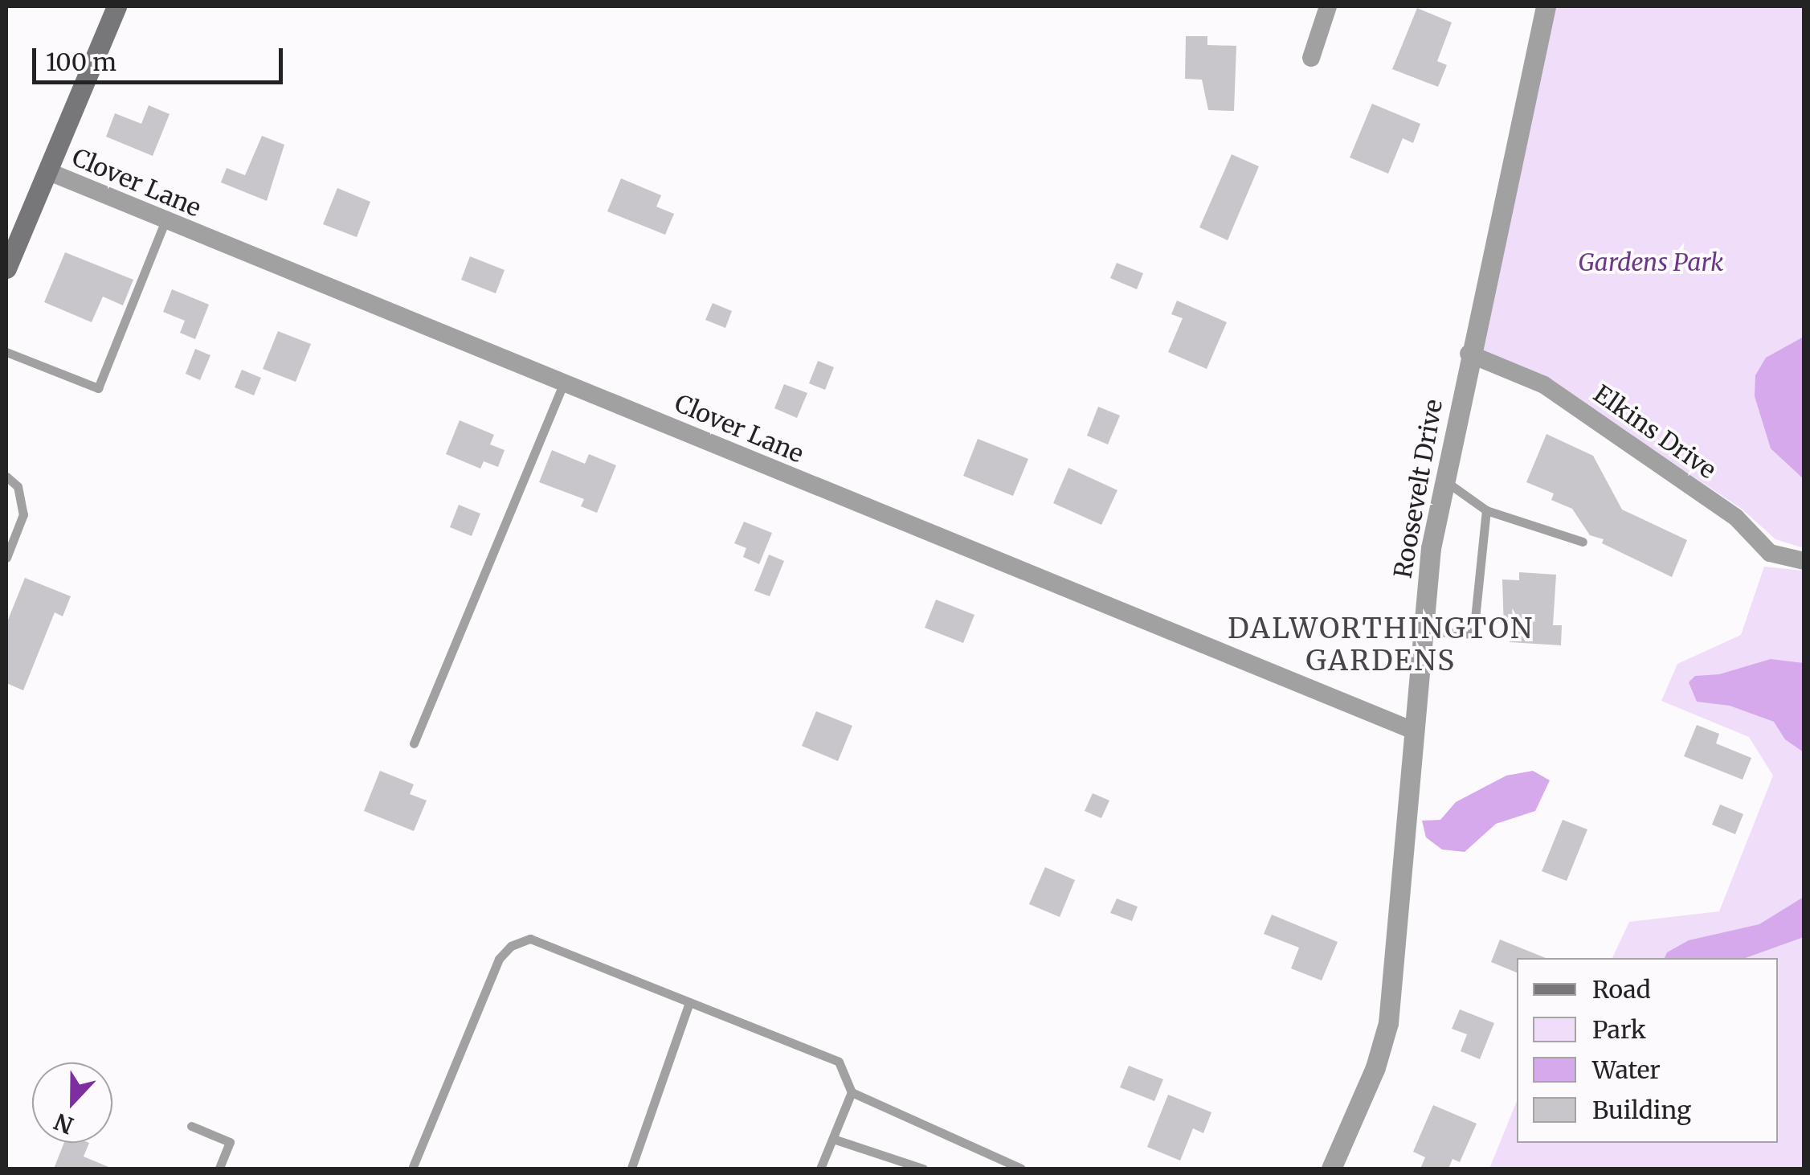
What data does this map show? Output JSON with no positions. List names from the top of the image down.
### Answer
{
  "streets": {
    "street": ["Clover Lane", "Elkins Drive", "Roosevelt Drive"]
  },
  "crossings": [
    ["Clover Lane", "Roosevelt Drive"],
    ["Elkins Drive", "Roosevelt Drive"]
  ],
  "districts": ["DALWORTHINGTON GARDENS"],
  "parks": ["Gardens Park"],
  "legend": [
    "Road",
    "Park",
    "Water",
    "Building"
  ],
  "scale_bar": "100 m",
  "north": "bottom"
}
